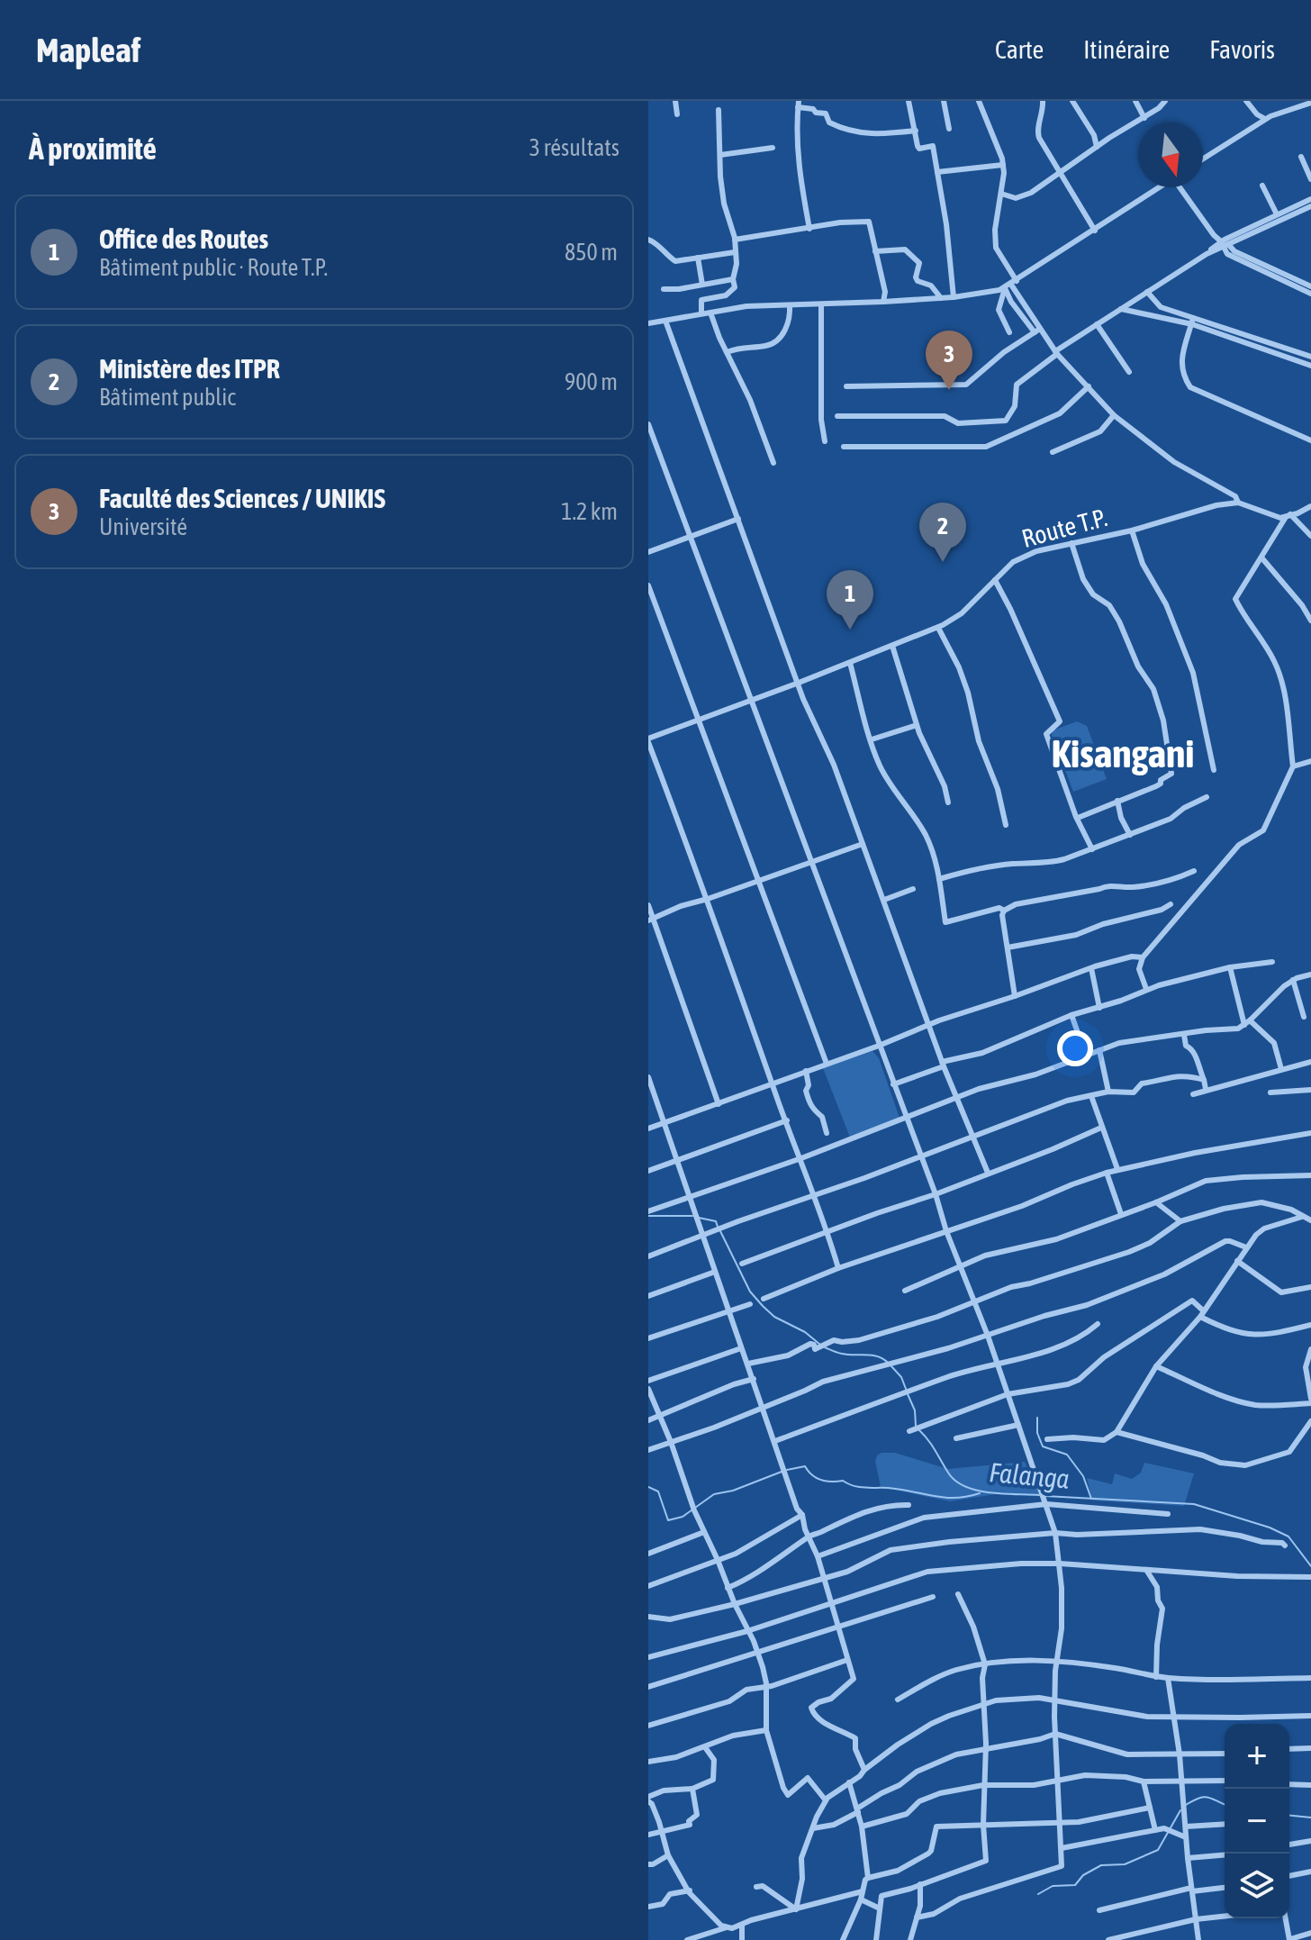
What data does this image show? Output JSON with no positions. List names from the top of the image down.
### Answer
{
  "streets": {
    "street": ["Route T.P."]
  },
  "districts": ["Kisangani"],
  "water": ["Falanga"],
  "north": "bottom",
  "page": {
    "header": "Mapleaf",
    "nav": ["Carte", "Itinéraire", "Favoris"],
    "heading": ["À proximité", "3 résultats"],
    "list": [
      {
        "mark": "1",
        "name": "Office des Routes",
        "note": "Bâtiment public · Route T.P.",
        "value": "850 m"
      },
      {
        "mark": "2",
        "name": "Ministère des ITPR",
        "note": "Bâtiment public",
        "value": "900 m"
      },
      {
        "mark": "3",
        "name": "Faculté des Sciences / UNIKIS",
        "note": "Université",
        "value": "1.2 km"
      }
    ],
    "pins": ["3", "2", "1"],
    "map_buttons": ["+", "−"]
  }
}
